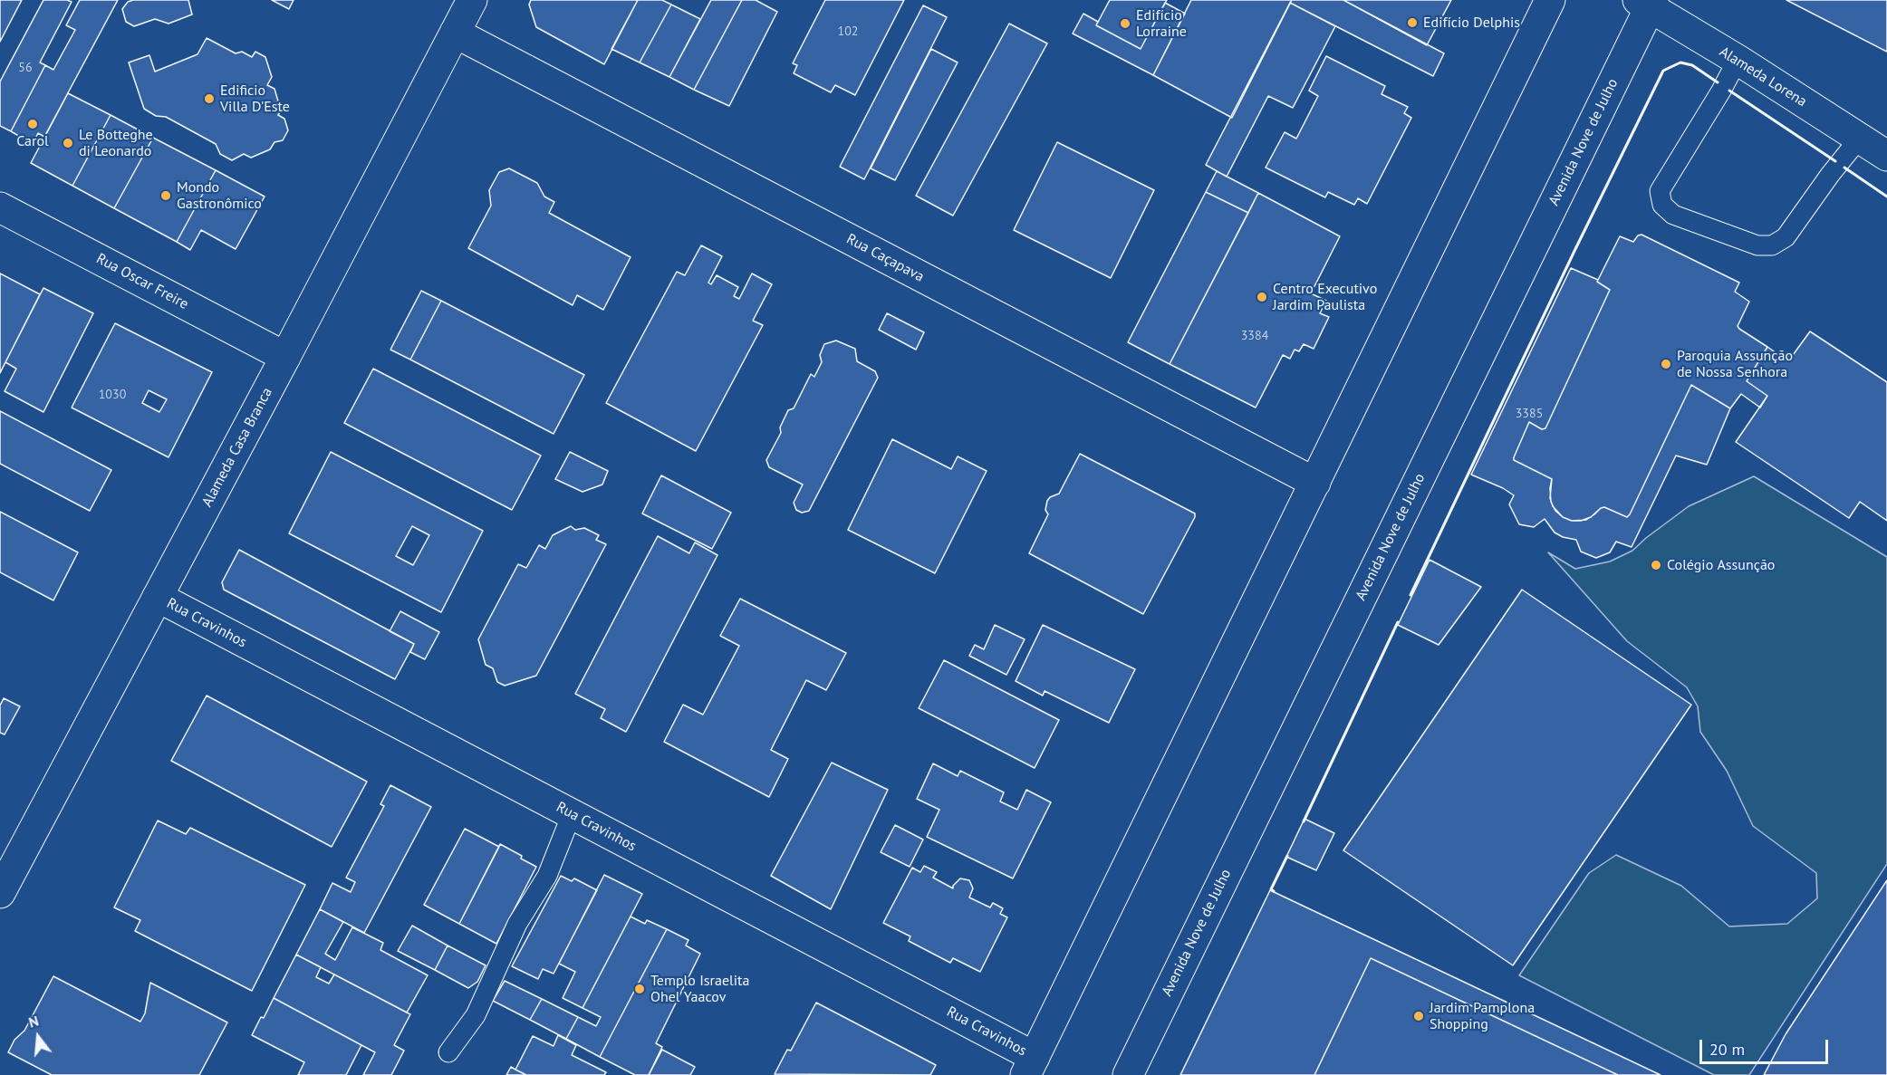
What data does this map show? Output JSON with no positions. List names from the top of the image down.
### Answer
{
  "streets": {
    "street": [
      "Alameda Lorena",
      "Avenida Nove de Julho",
      "Rua Caçapava",
      "Rua Oscar Freire",
      "Alameda Casa Branca",
      "Rua Cravinhos"
    ]
  },
  "crossings": [
    ["Alameda Lorena", "Avenida Nove de Julho"],
    ["Rua Caçapava", "Alameda Casa Branca"],
    ["Rua Oscar Freire", "Alameda Casa Branca"],
    ["Alameda Casa Branca", "Rua Cravinhos"]
  ],
  "places": [
    "Edifício Delphis",
    "Edifício Lorraine",
    "Edificio Villa D'Este",
    "Carol",
    "Le Botteghe di Leonardo",
    "Mondo Gastronômico",
    "Centro Executivo Jardim Paulista",
    "Paroquia Assunção de Nossa Senhora",
    "Colégio Assunção",
    "Templo Israelita Ohel Yaacov",
    "Jardim Pamplona Shopping"
  ],
  "house_numbers": [
    "102",
    "56",
    "3384",
    "1030",
    "3385"
  ],
  "scale_bar": "20 m",
  "north": "top"
}
